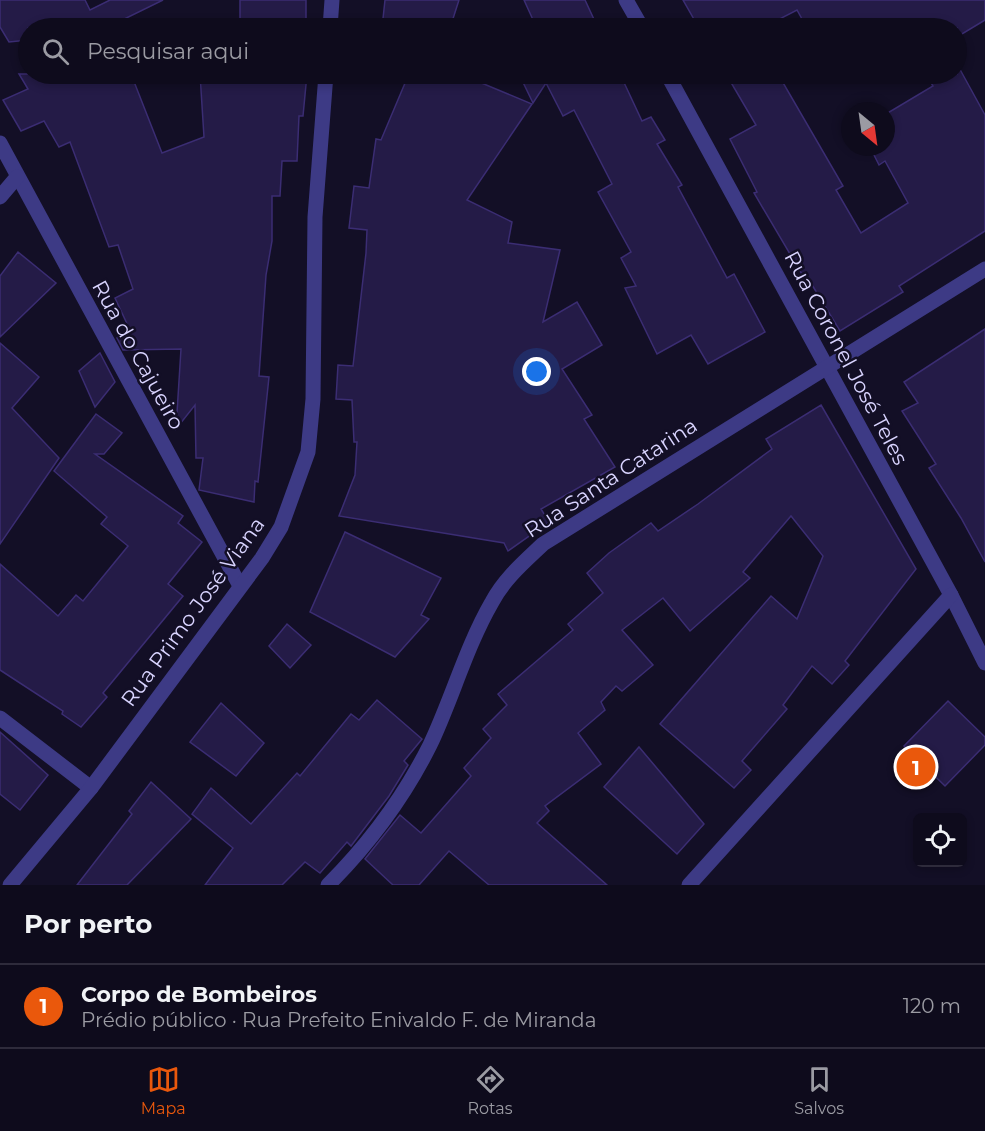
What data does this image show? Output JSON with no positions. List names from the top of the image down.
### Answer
{
  "streets": {
    "street": [
      "Rua do Cajueiro",
      "Rua Coronel José Teles",
      "Rua Santa Catarina",
      "Rua Primo José Viana"
    ]
  },
  "crossings": [
    ["Rua do Cajueiro", "Rua Primo José Viana"],
    ["Rua Coronel José Teles", "Rua Santa Catarina"]
  ],
  "north": "bottom right",
  "page": {
    "search": "Pesquisar aqui",
    "pins": "1",
    "heading": "Por perto",
    "list": [
      {
        "mark": "1",
        "name": "Corpo de Bombeiros",
        "note": "Prédio público · Rua Prefeito Enivaldo F. de Miranda",
        "value": "120 m"
      }
    ],
    "nav": ["Mapa", "Rotas", "Salvos"]
  }
}
